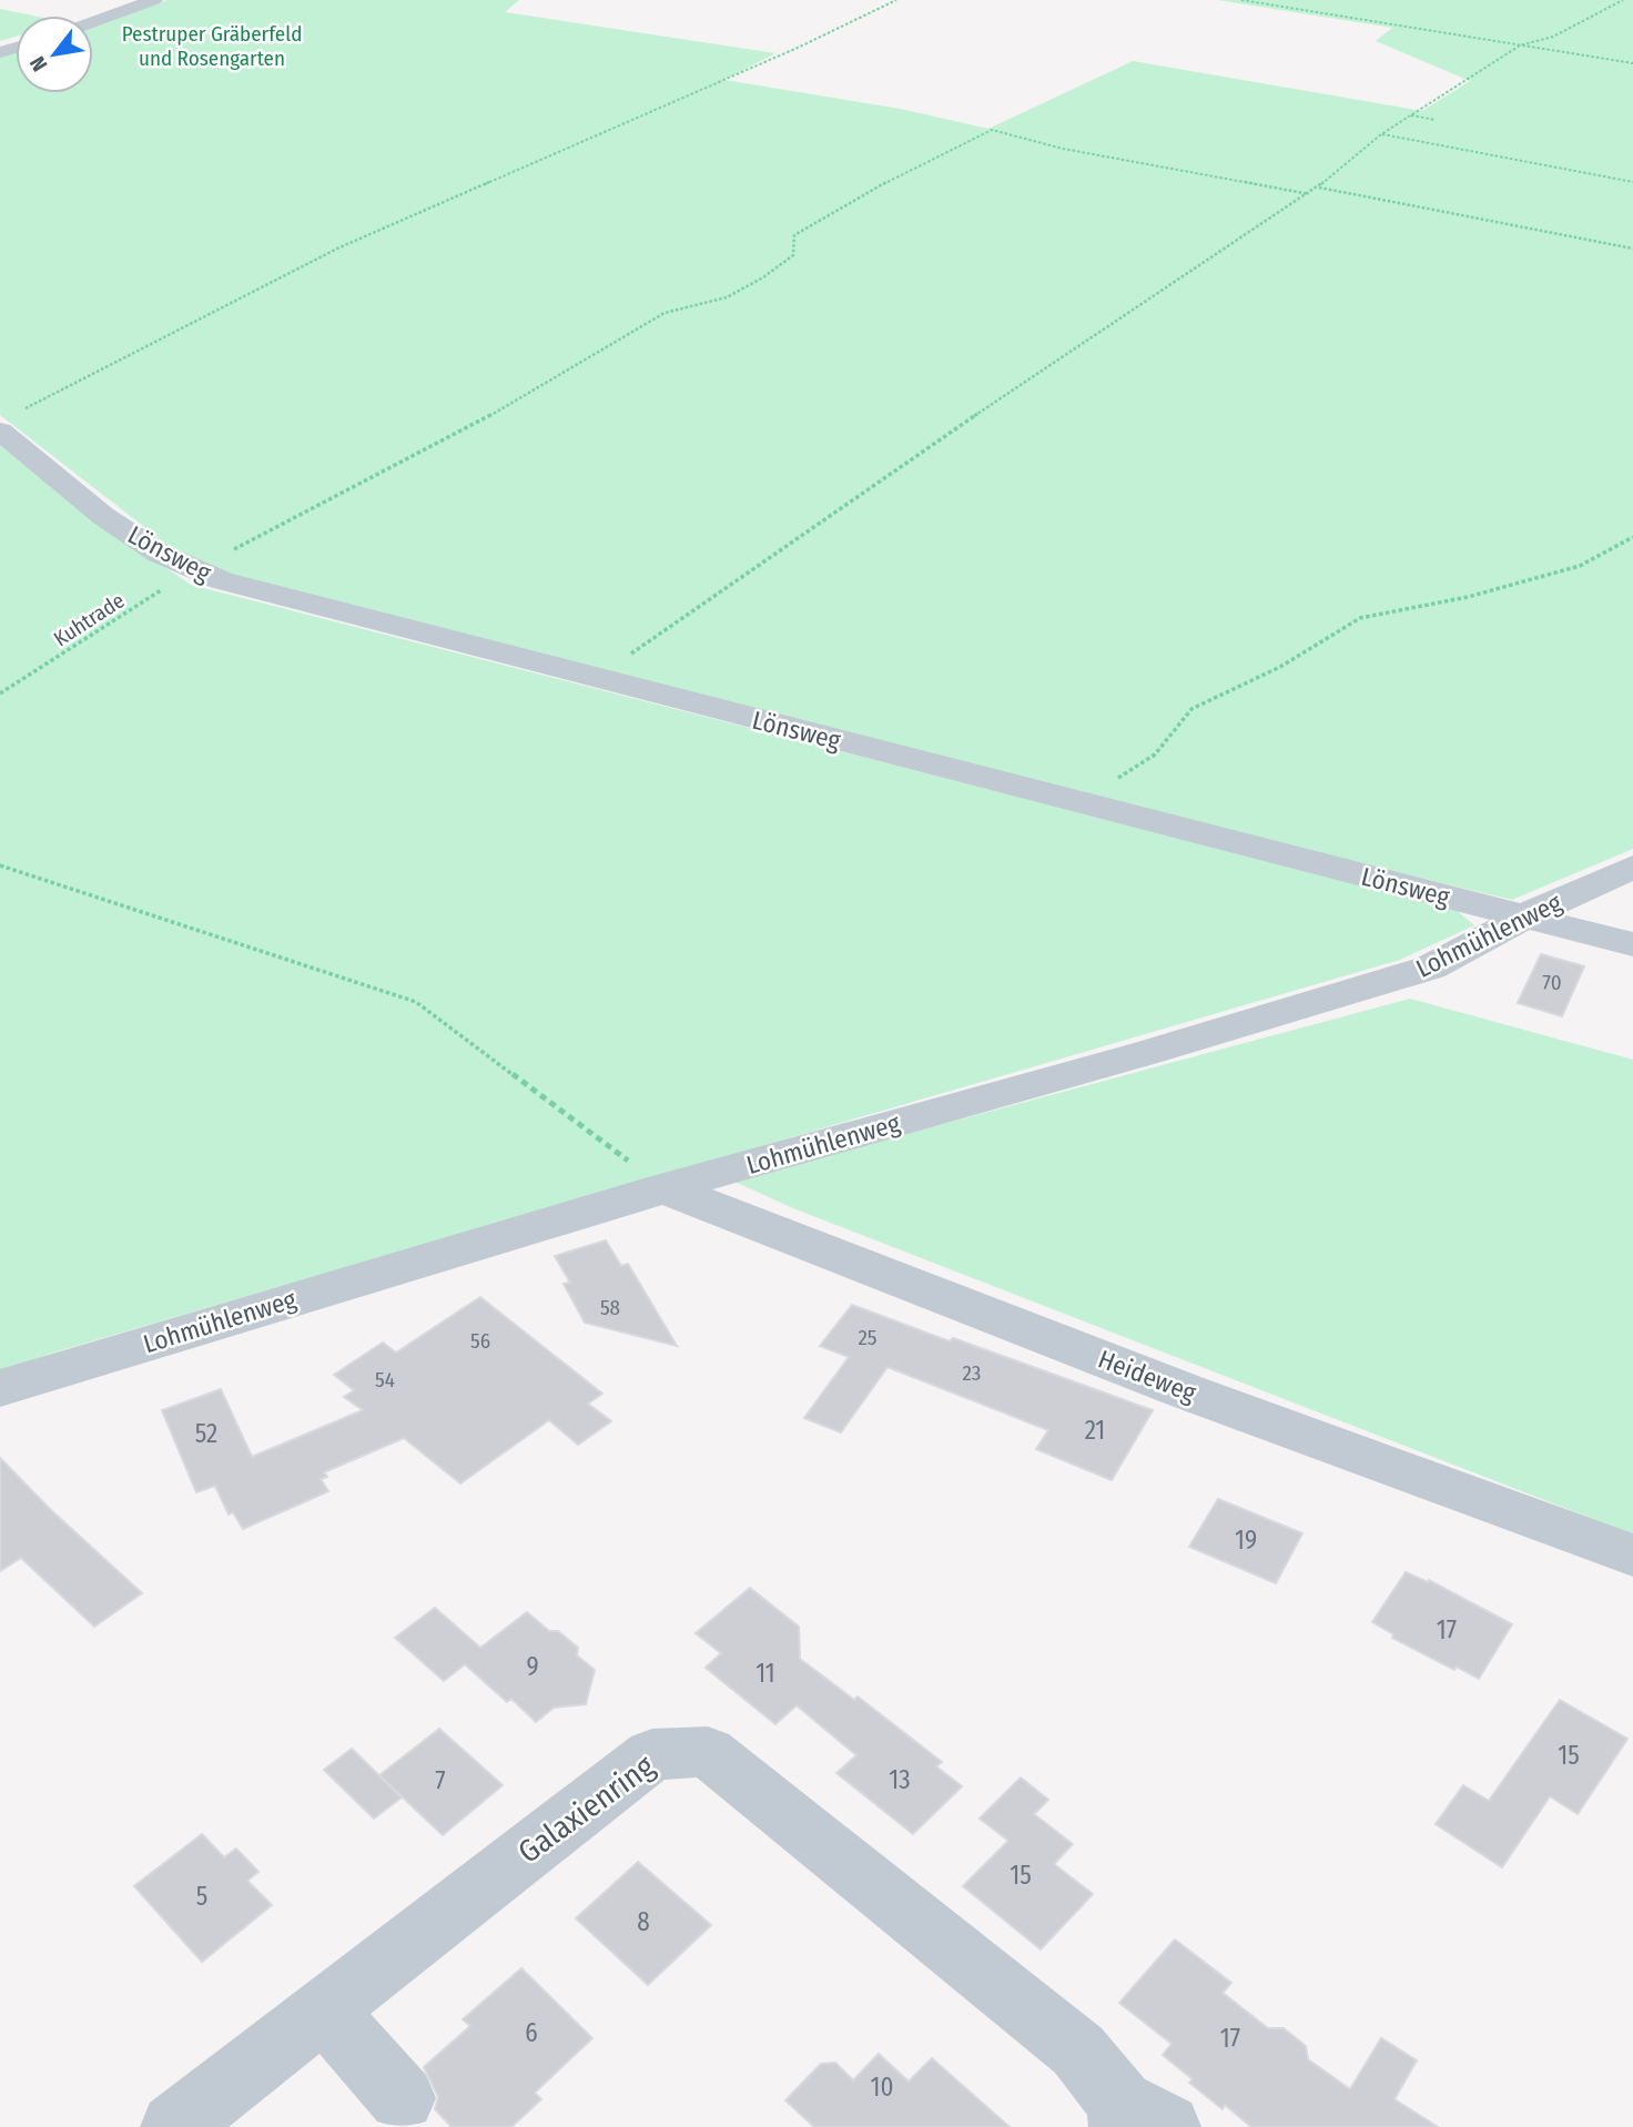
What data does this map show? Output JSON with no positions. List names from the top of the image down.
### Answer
{
  "streets": {
    "street": [
      "Lönsweg",
      "Lohmühlenweg",
      "Heideweg",
      "Galaxienring"
    ],
    "path": ["Kuhtrade"]
  },
  "crossings": [
    ["Lönsweg", "Kuhtrade"],
    ["Lönsweg", "Lohmühlenweg"],
    ["Lohmühlenweg", "Heideweg"]
  ],
  "parks": ["Pestruper Gräberfeld und Rosengarten"],
  "house_numbers": [
    "70",
    "58",
    "25",
    "56",
    "23",
    "54",
    "21",
    "52",
    "19",
    "17",
    "9",
    "11",
    "15",
    "13",
    "7",
    "15",
    "5",
    "8",
    "6",
    "17",
    "10"
  ],
  "north": "bottom left"
}
